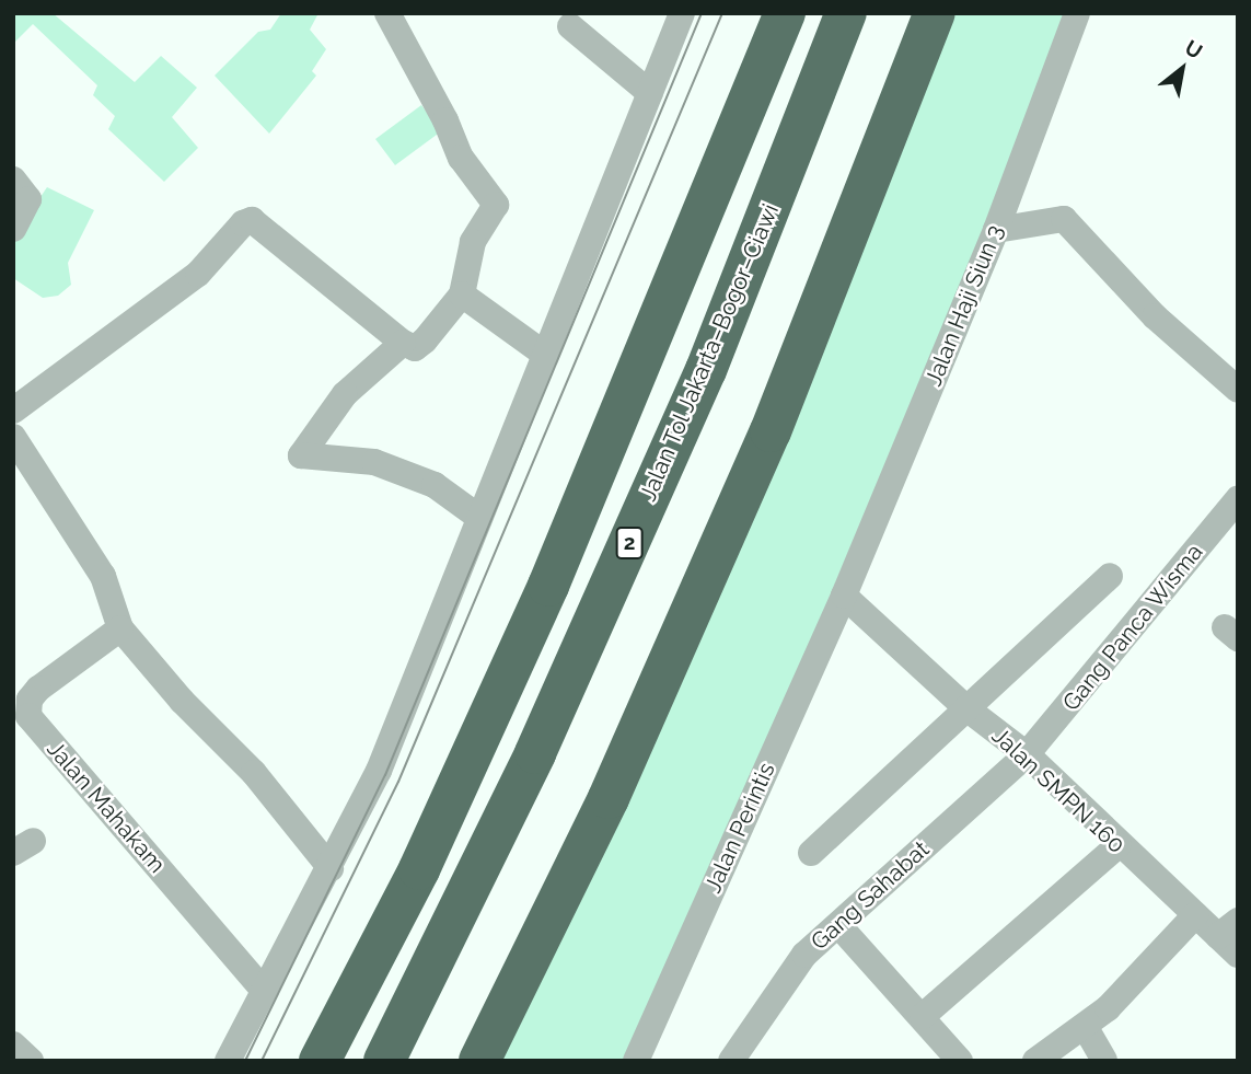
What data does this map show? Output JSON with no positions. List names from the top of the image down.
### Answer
{
  "streets": {
    "highway": ["Jalan Tol Jakarta–Bogor–Ciawi", "2"],
    "street": [
      "Jalan Haji Siun 3",
      "Gang Panca Wisma",
      "Jalan SMPN 160",
      "Jalan Mahakam",
      "Jalan Perintis",
      "Gang Sahabat"
    ]
  },
  "crossings": [
    ["Jalan Haji Siun 3", "Jalan SMPN 160"],
    ["Jalan Haji Siun 3", "Jalan Perintis"],
    ["Gang Panca Wisma", "Jalan SMPN 160"],
    ["Gang Panca Wisma", "Gang Sahabat"],
    ["Jalan SMPN 160", "Jalan Perintis"],
    ["Jalan SMPN 160", "Gang Sahabat"]
  ],
  "north": "top right"
}
